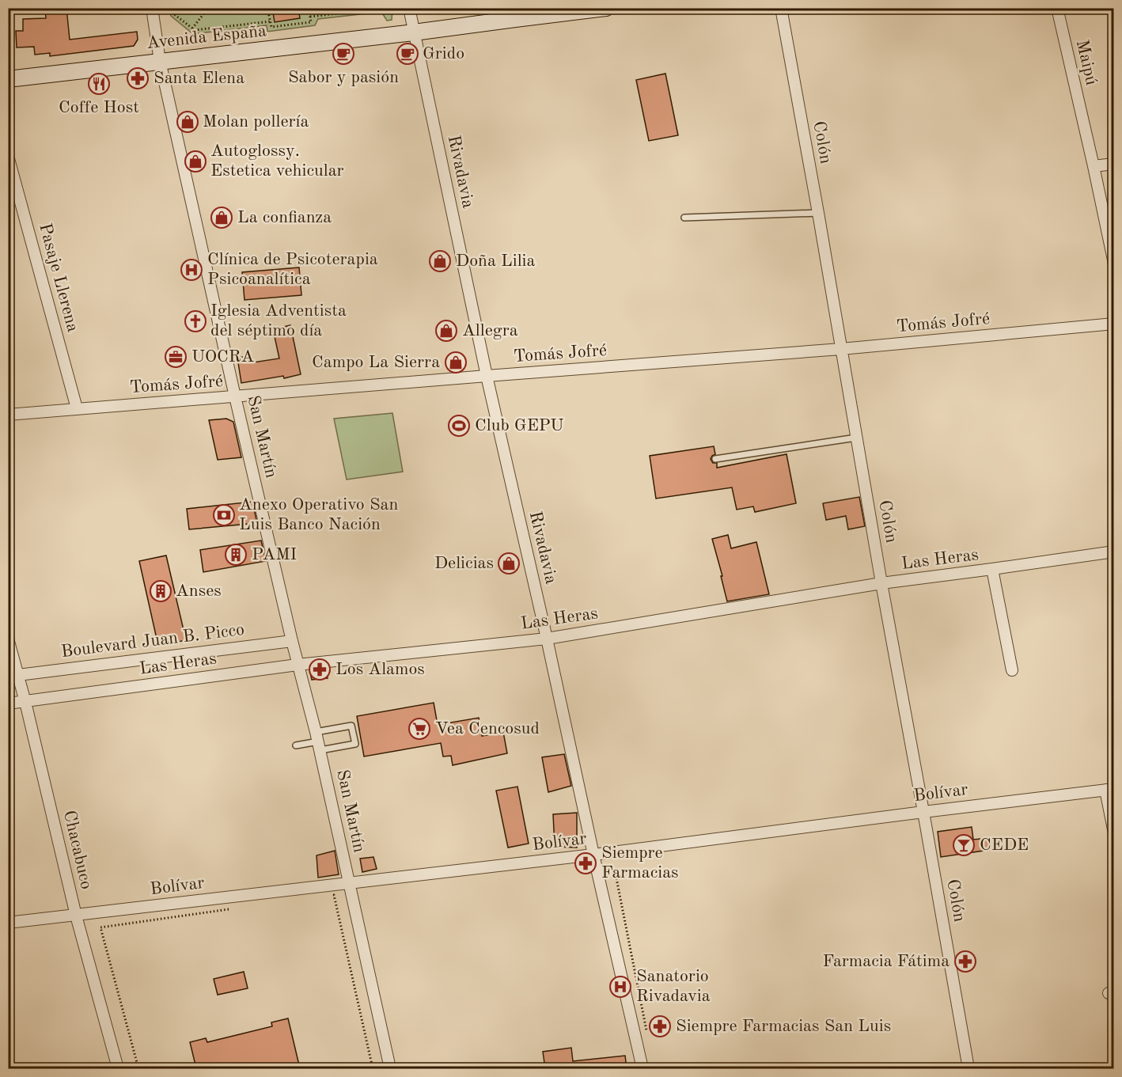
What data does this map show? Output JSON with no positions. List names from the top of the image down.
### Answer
{
  "streets": {
    "main road": ["Avenida España"],
    "street": [
      "Maipú",
      "Colón",
      "Rivadavia",
      "Pasaje Llerena",
      "Tomás Jofré",
      "San Martín",
      "Las Heras",
      "Boulevard Juan B. Picco",
      "Bolívar",
      "Chacabuco"
    ]
  },
  "crossings": [
    ["Avenida España", "Rivadavia"],
    ["Avenida España", "San Martín"],
    ["Colón", "Tomás Jofré"],
    ["Colón", "Las Heras"],
    ["Colón", "Bolívar"],
    ["Rivadavia", "Tomás Jofré"],
    ["Rivadavia", "Las Heras"],
    ["Rivadavia", "Bolívar"],
    ["Pasaje Llerena", "Tomás Jofré"],
    ["Tomás Jofré", "San Martín"],
    ["San Martín", "Las Heras"],
    ["San Martín", "Boulevard Juan B. Picco"],
    ["San Martín", "Bolívar"],
    ["Las Heras", "Chacabuco"],
    ["Boulevard Juan B. Picco", "Chacabuco"],
    ["Bolívar", "Chacabuco"]
  ],
  "places": {
    "cafe": ["Sabor y pasión", "Grido"],
    "pharmacy": [
      "Santa Elena",
      "Los Alamos",
      "Siempre Farmacias",
      "Farmacia Fátima",
      "Siempre Farmacias San Luis"
    ],
    "restaurant": ["Coffe Host"],
    "shop": [
      "Molan pollería",
      "Autoglossy. Estetica vehicular",
      "La confianza",
      "Doña Lilia",
      "Allegra",
      "Campo La Sierra",
      "Delicias"
    ],
    "hospital": ["Clínica de Psicoterapia Psicoanalítica", "Sanatorio Rivadavia"],
    "church": ["Iglesia Adventista del séptimo día"],
    "office": ["UOCRA"],
    "sports": ["Club GEPU"],
    "bank": ["Anexo Operativo San Luis Banco Nación"],
    "building": ["PAMI", "Anses"],
    "supermarket": ["Vea Cencosud"],
    "bar": ["CEDE"]
  }
}
